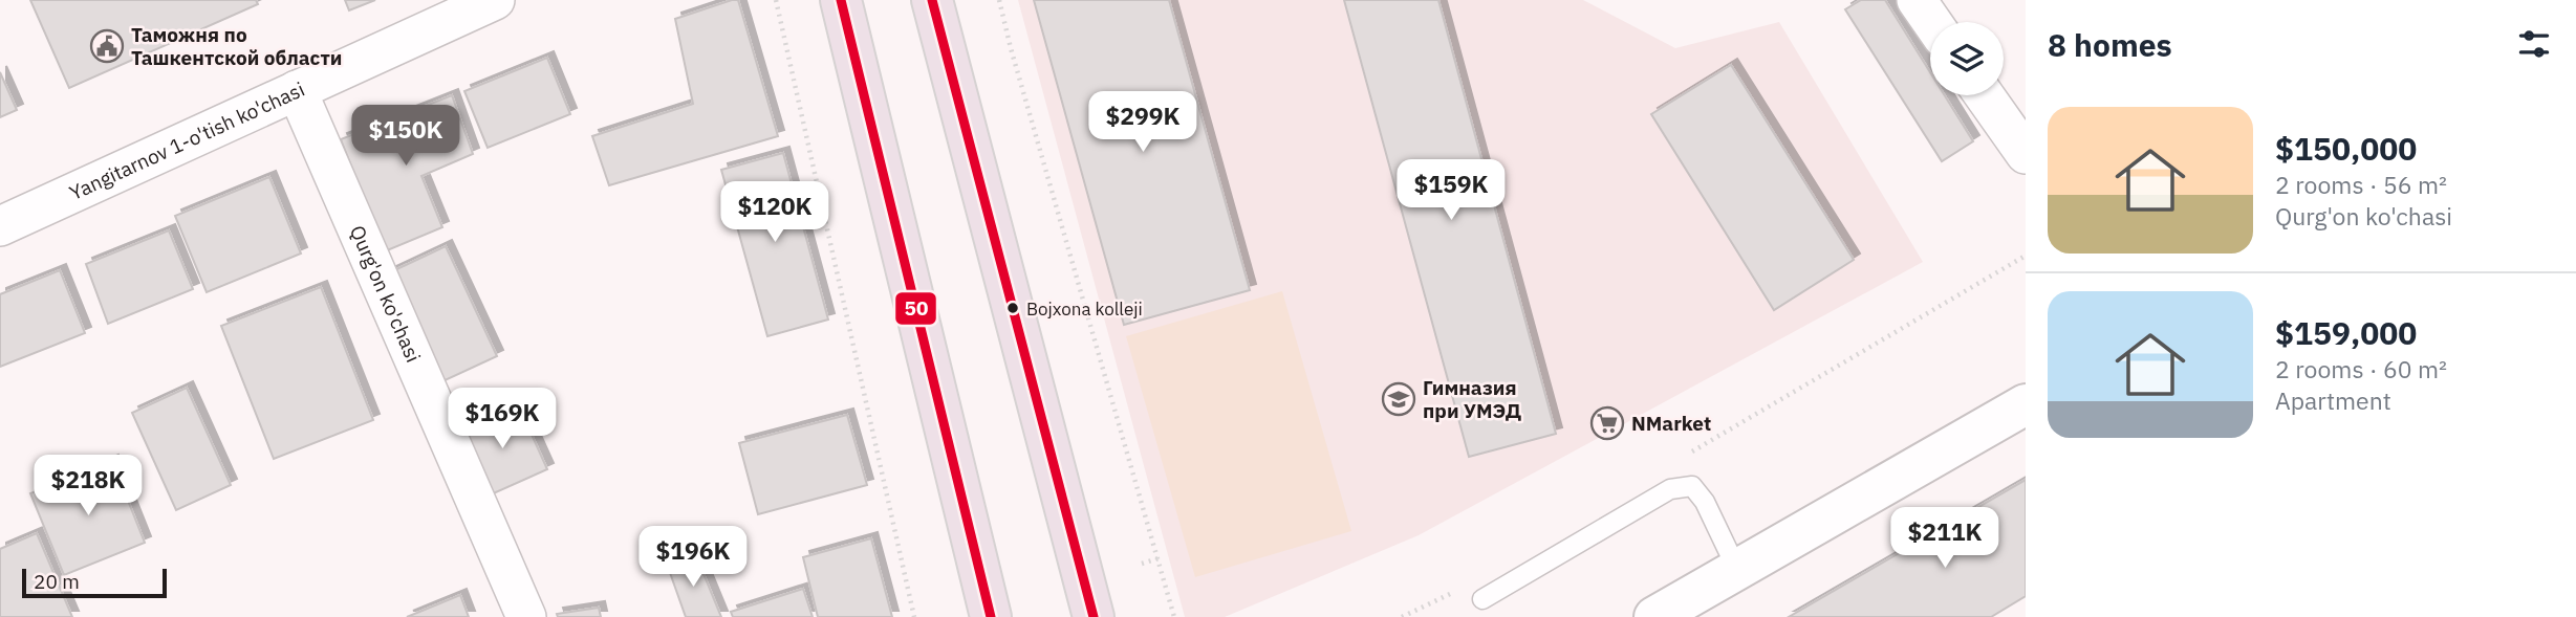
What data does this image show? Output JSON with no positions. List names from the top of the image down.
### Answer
{
  "streets": {
    "street": ["Yangitarnov 1-o'tish ko'chasi", "Qurg'on ko'chasi"]
  },
  "crossings": [
    ["Yangitarnov 1-o'tish ko'chasi", "Qurg'on ko'chasi"]
  ],
  "places": {
    "public building": ["Таможня по Ташкентской области"],
    "other": ["Bojxona kolleji"],
    "school or university": ["Гимназия при УМЭД"],
    "supermarket": ["NMarket"]
  },
  "lines": ["transit line 50"],
  "scale_bar": "20 m",
  "page": {
    "heading": "8 homes",
    "list": [
      {
        "name": "$150,000",
        "note": "2 rooms · 56 m² · Qurg'on ko'chasi"
      },
      {
        "name": "$159,000",
        "note": "2 rooms · 60 m² · Apartment"
      }
    ],
    "price": [
      "$299K",
      "$150K",
      "$159K",
      "$120K",
      "$169K",
      "$218K",
      "$211K",
      "$196K"
    ],
    "scale": "20 m"
  }
}
